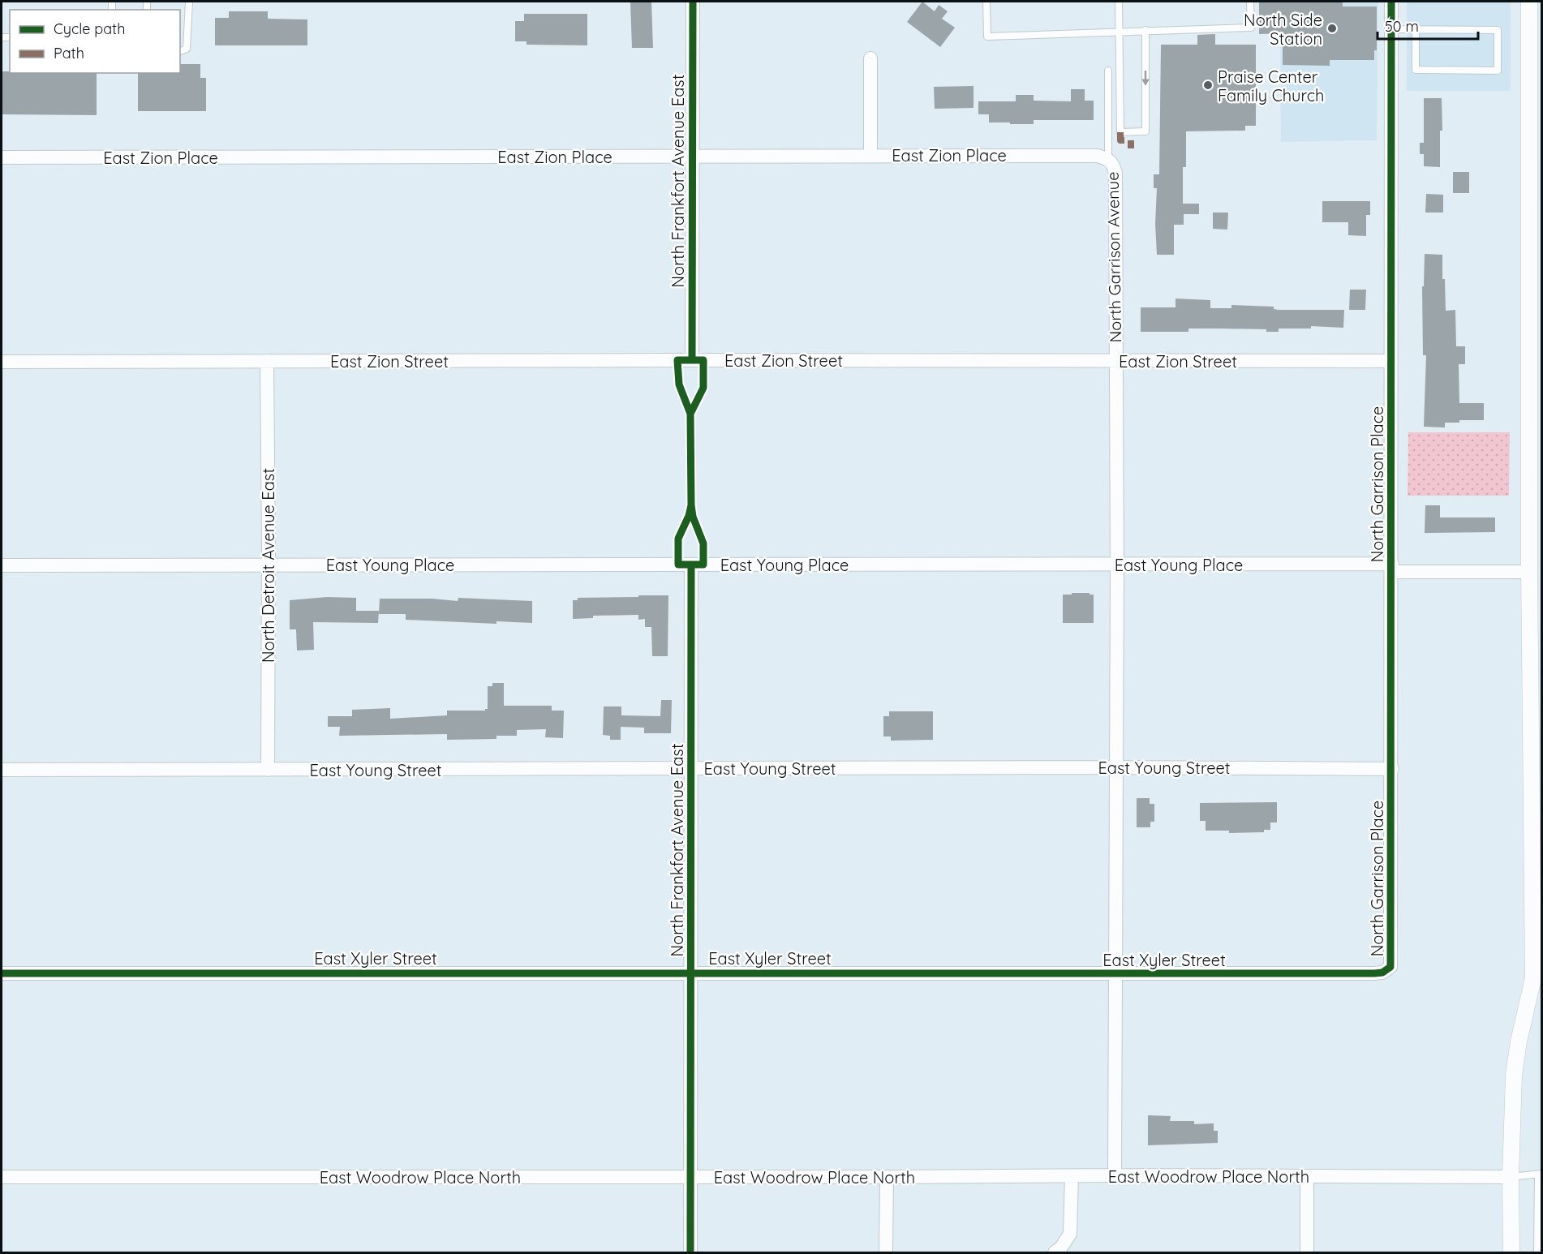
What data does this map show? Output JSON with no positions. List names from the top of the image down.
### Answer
{
  "streets": {
    "street": [
      "East Zion Place",
      "North Frankfort Avenue East",
      "North Garrison Avenue",
      "East Zion Street",
      "North Garrison Place",
      "East Young Place",
      "North Detroit Avenue East",
      "East Young Street",
      "East Xyler Street",
      "East Woodrow Place North"
    ]
  },
  "crossings": [
    ["East Zion Place", "North Frankfort Avenue East"],
    ["East Zion Place", "North Garrison Avenue"],
    ["North Frankfort Avenue East", "East Zion Street"],
    ["North Frankfort Avenue East", "East Young Place"],
    ["North Frankfort Avenue East", "East Young Street"],
    ["North Frankfort Avenue East", "East Xyler Street"],
    ["North Frankfort Avenue East", "East Woodrow Place North"],
    ["North Garrison Avenue", "East Zion Street"],
    ["North Garrison Avenue", "East Young Place"],
    ["North Garrison Avenue", "East Young Street"],
    ["North Garrison Avenue", "East Xyler Street"],
    ["North Garrison Avenue", "East Woodrow Place North"],
    ["East Zion Street", "North Garrison Place"],
    ["East Zion Street", "North Detroit Avenue East"],
    ["North Garrison Place", "East Young Place"],
    ["North Garrison Place", "East Young Street"],
    ["North Garrison Place", "East Xyler Street"],
    ["East Young Place", "North Detroit Avenue East"],
    ["North Detroit Avenue East", "East Young Street"]
  ],
  "places": ["North Side Station", "Praise Center Family Church"],
  "legend": ["Cycle path", "Path"],
  "scale_bar": "50 m"
}
